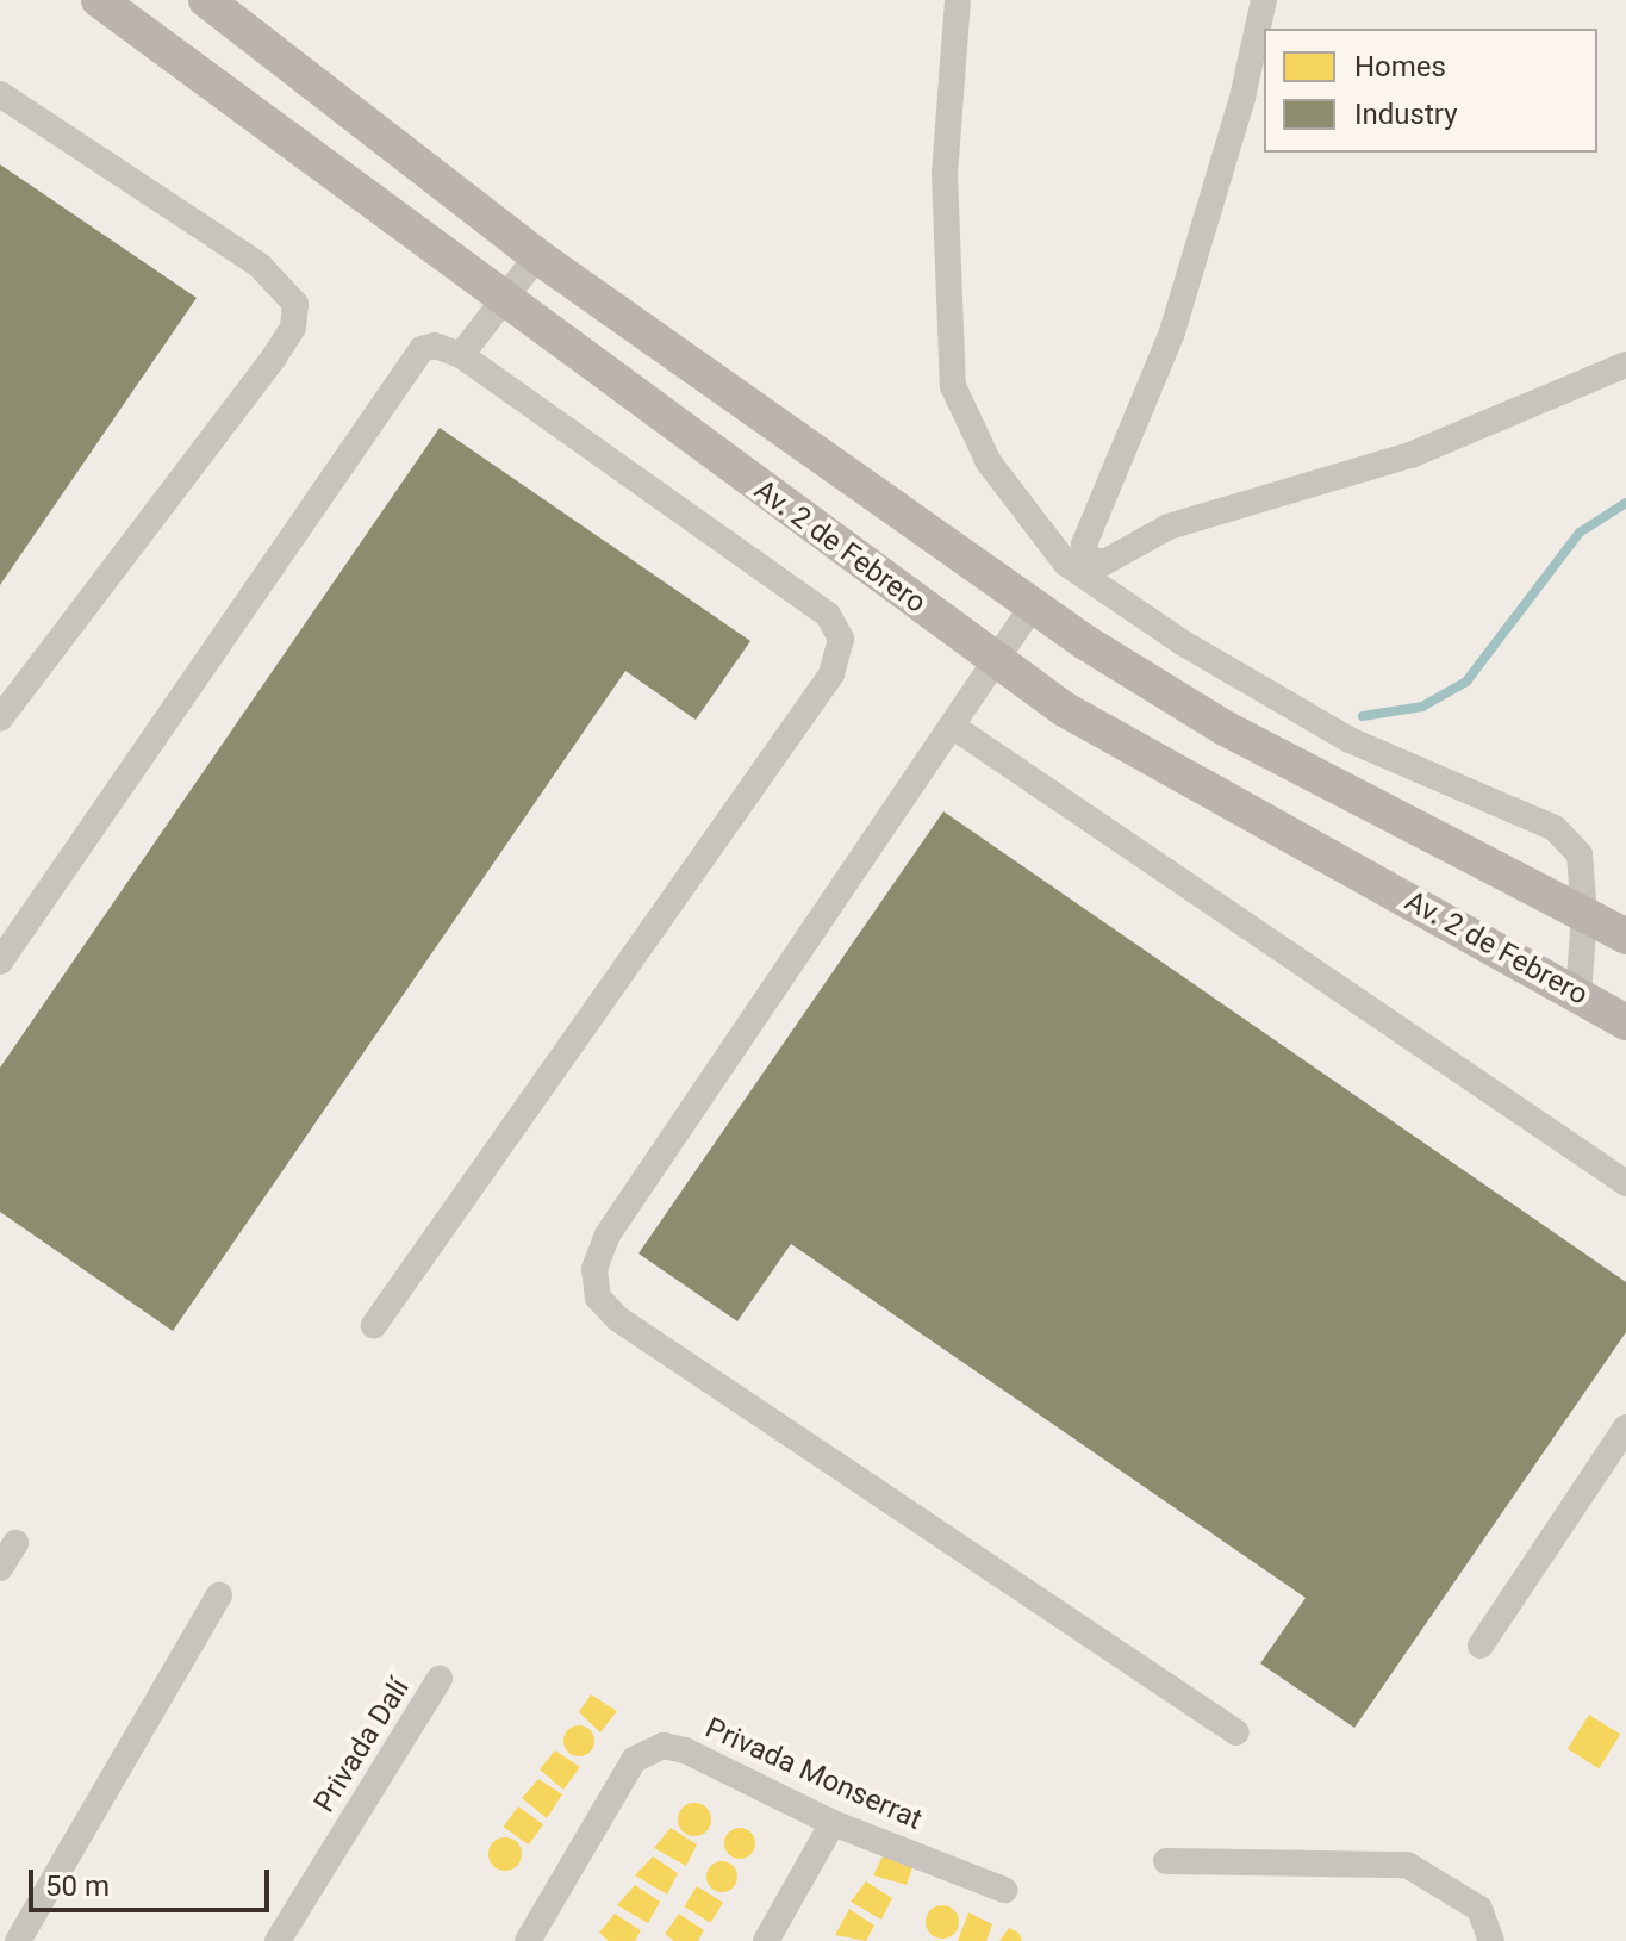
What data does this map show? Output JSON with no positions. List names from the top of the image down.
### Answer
{
  "streets": {
    "main road": ["Av. 2 de Febrero"],
    "street": ["Privada Dalí", "Privada Monserrat"]
  },
  "legend": ["Homes", "Industry"],
  "scale_bar": "50 m"
}
